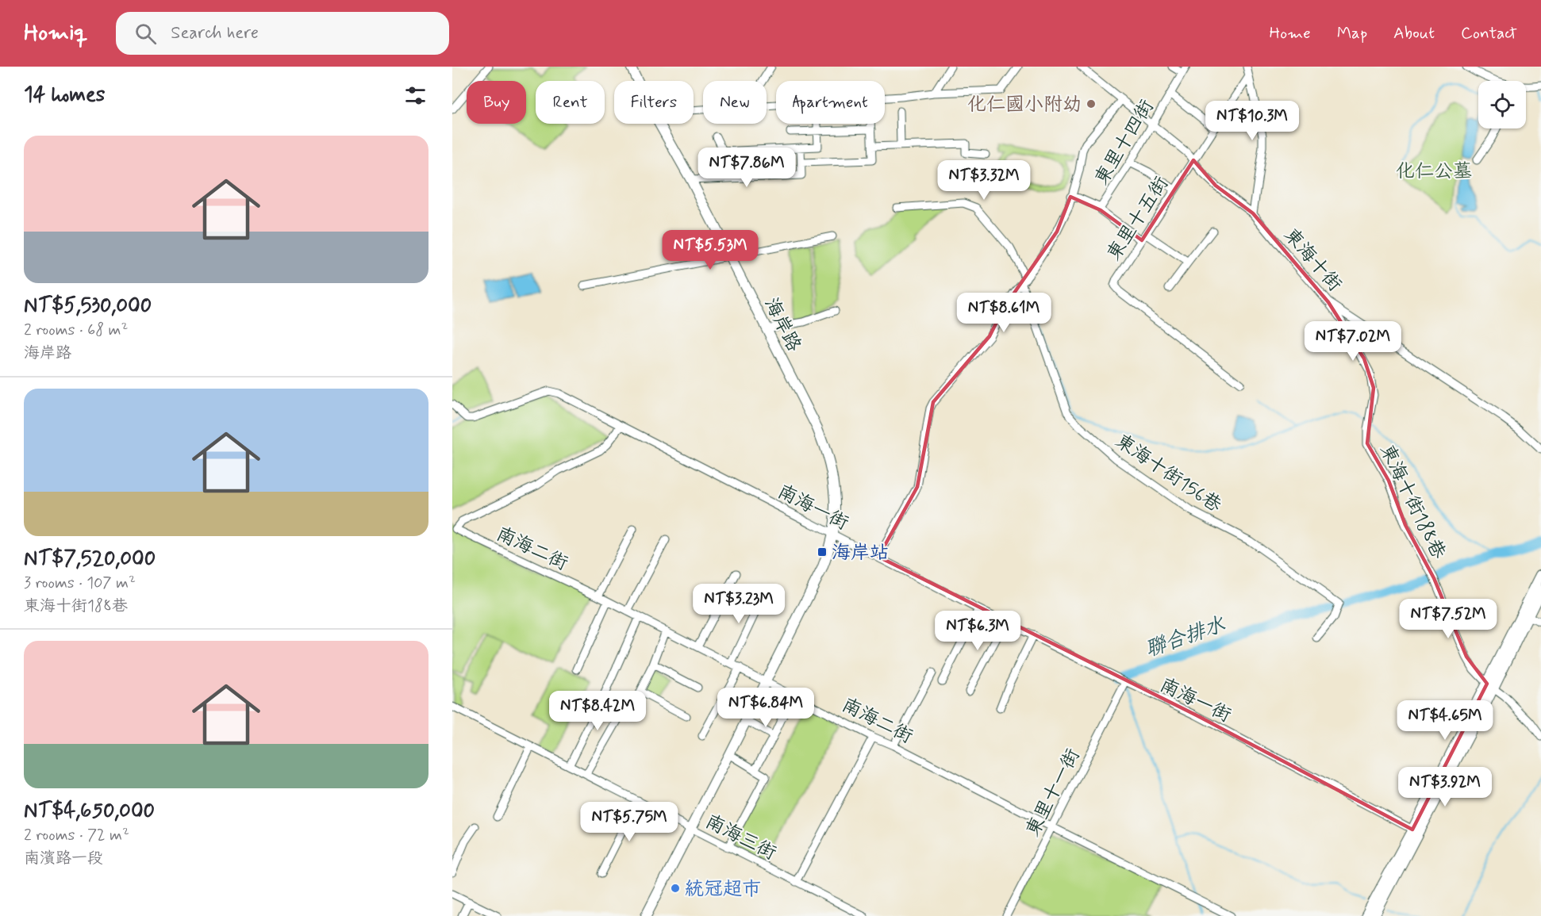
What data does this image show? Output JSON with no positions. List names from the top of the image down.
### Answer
{
  "streets": {
    "main road": ["海岸路"],
    "street": [
      "東里十四街",
      "東里十五街",
      "東海十街",
      "東海十街156巷",
      "東海十街188巷",
      "南海一街",
      "南海二街",
      "東里十一街",
      "南海三街"
    ]
  },
  "crossings": [
    ["東里十四街", "東海十街"],
    ["東里十五街", "東海十街"],
    ["東海十街", "東海十街188巷"],
    ["海岸路", "南海一街"],
    ["海岸路", "南海二街"],
    ["海岸路", "南海三街"],
    ["南海一街", "南海二街"],
    ["南海一街", "東里十一街"],
    ["南海二街", "東里十一街"]
  ],
  "water": ["聯合排水"],
  "parks": ["化仁公墓"],
  "places": {
    "other": ["化仁國小附幼", "統冠超市"],
    "transit": ["海岸站"]
  },
  "page": {
    "header": "Homiq",
    "search": "Search here",
    "nav": [
      "Home",
      "Map",
      "About",
      "Contact"
    ],
    "heading": "14 homes",
    "chip": [
      "Buy",
      "Rent",
      "Filters",
      "New",
      "Apartment"
    ],
    "price": [
      "NT$10.3M",
      "NT$7.86M",
      "NT$3.32M",
      "NT$5.53M",
      "NT$8.61M",
      "NT$7.02M",
      "NT$3.23M",
      "NT$7.52M",
      "NT$6.3M",
      "NT$6.84M",
      "NT$8.42M",
      "NT$4.65M",
      "NT$3.92M",
      "NT$5.75M"
    ],
    "list": [
      {
        "name": "NT$5,530,000",
        "note": "2 rooms · 68 m² · 海岸路"
      },
      {
        "name": "NT$7,520,000",
        "note": "3 rooms · 107 m² · 東海十街188巷"
      },
      {
        "name": "NT$4,650,000",
        "note": "2 rooms · 72 m² · 南濱路一段"
      }
    ]
  }
}
